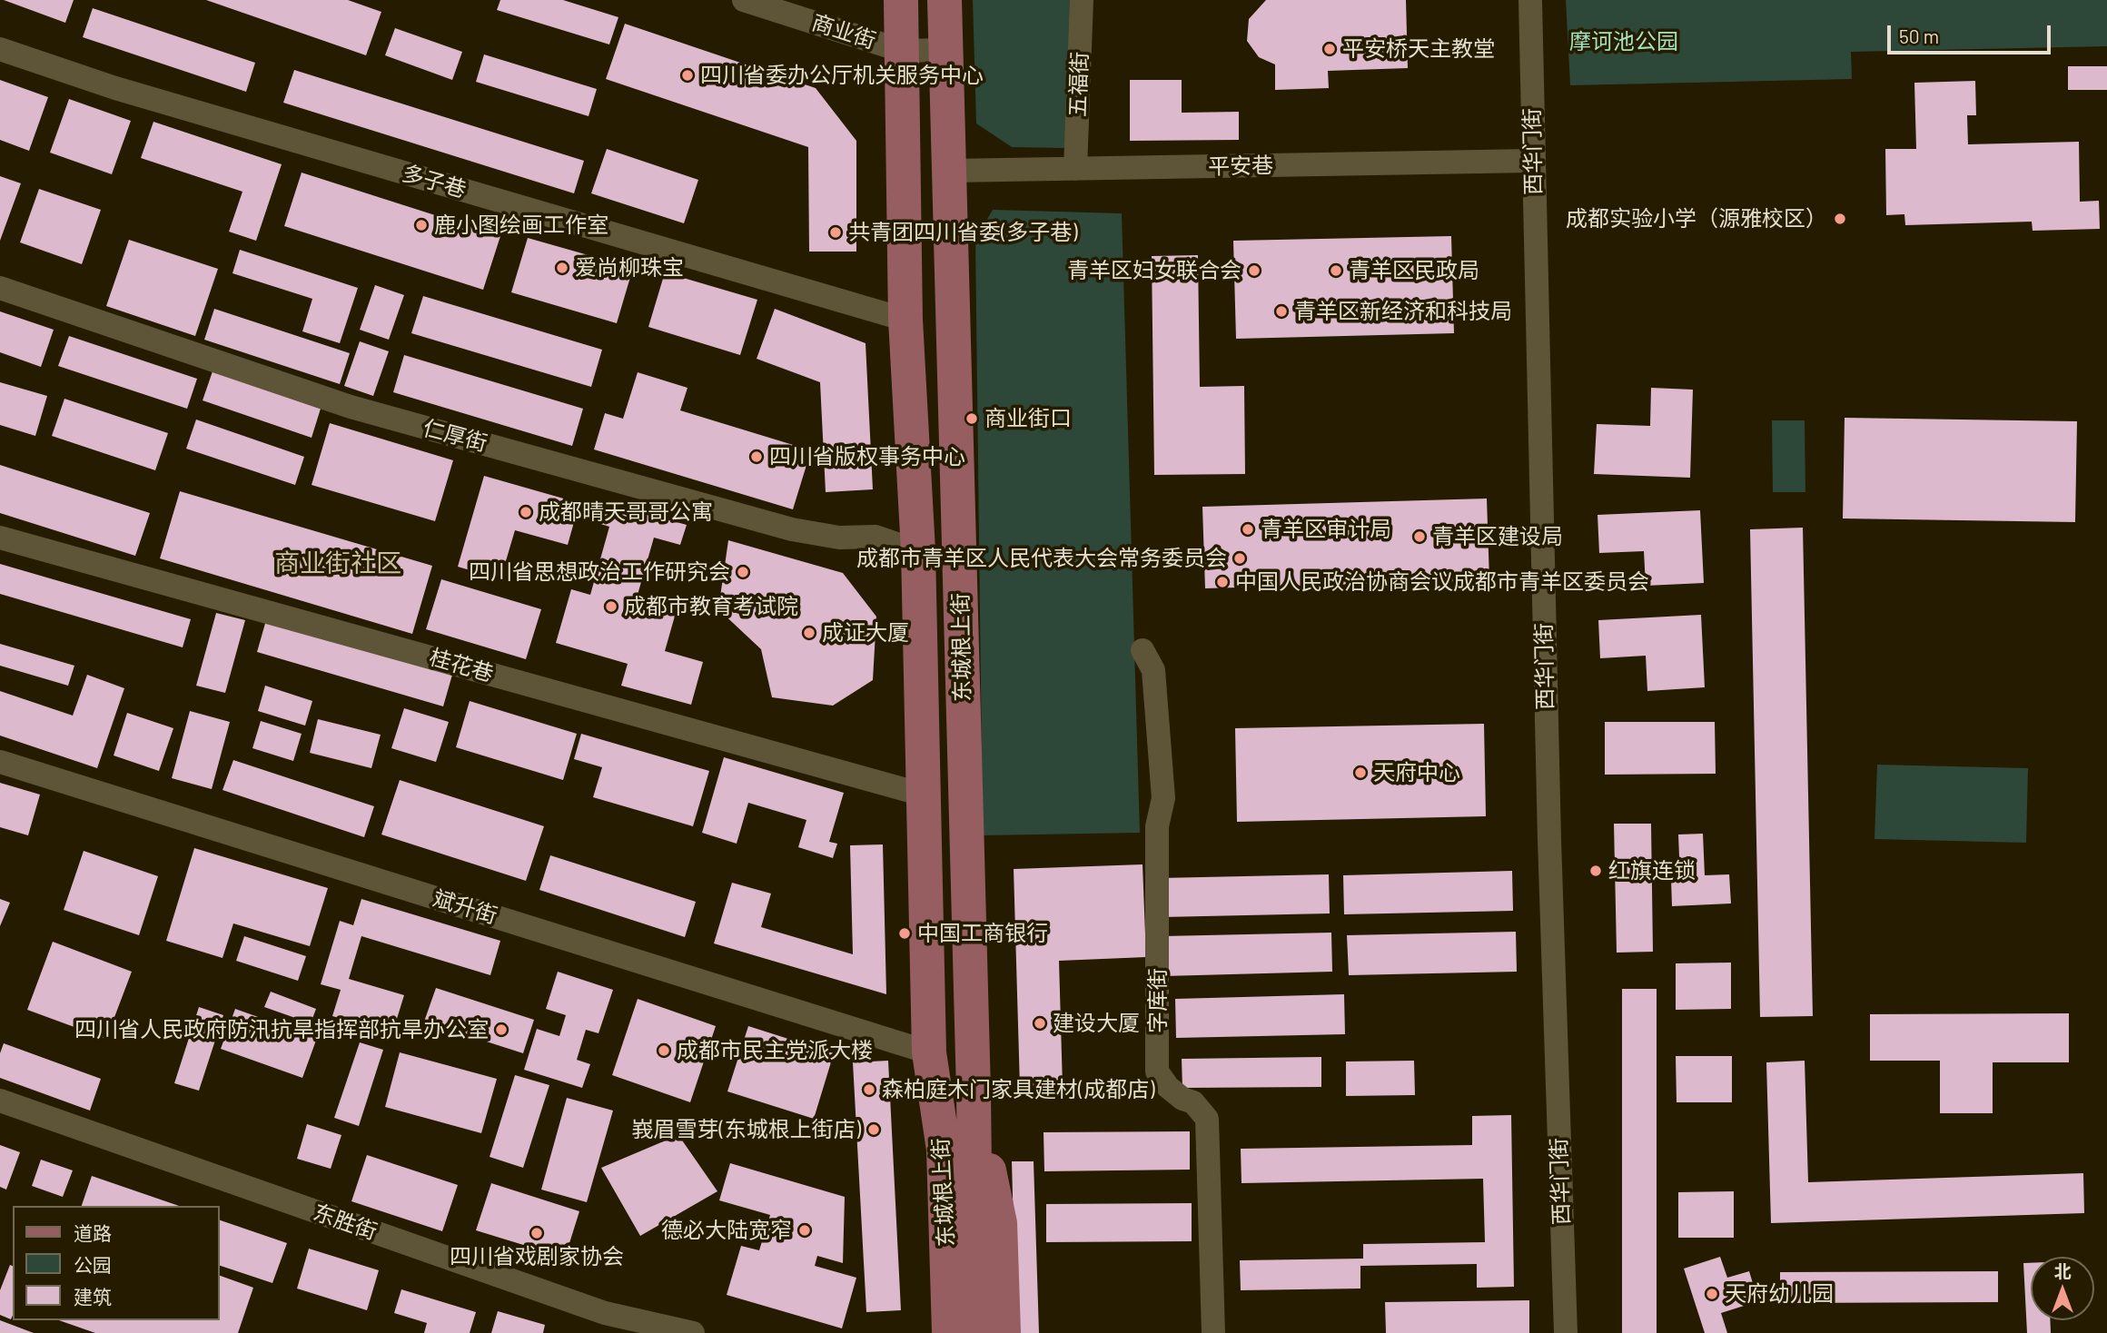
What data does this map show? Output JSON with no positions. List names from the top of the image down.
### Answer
{
  "streets": {
    "main road": ["东城根上街"],
    "street": [
      "商业街",
      "五福街",
      "西华门街",
      "平安巷",
      "多子巷",
      "仁厚街",
      "桂花巷",
      "斌升街",
      "字库街",
      "东胜街"
    ]
  },
  "crossings": [
    ["商业街", "东城根上街"],
    ["五福街", "平安巷"],
    ["西华门街", "平安巷"],
    ["平安巷", "东城根上街"],
    ["多子巷", "东城根上街"],
    ["仁厚街", "东城根上街"],
    ["东城根上街", "桂花巷"],
    ["东城根上街", "斌升街"]
  ],
  "districts": ["商业街社区"],
  "parks": ["摩诃池公园"],
  "places": [
    "平安桥天主教堂",
    "四川省委办公厅机关服务中心",
    "成都实验小学（源雅校区）",
    "鹿小图绘画工作室",
    "共青团四川省委(多子巷)",
    "爱尚柳珠宝",
    "青羊区妇女联合会",
    "青羊区民政局",
    "青羊区新经济和科技局",
    "商业街口",
    "四川省版权事务中心",
    "成都晴天哥哥公寓",
    "青羊区审计局",
    "青羊区建设局",
    "成都市青羊区人民代表大会常务委员会",
    "四川省思想政治工作研究会",
    "中国人民政治协商会议成都市青羊区委员会",
    "成都市教育考试院",
    "成证大厦",
    "天府中心",
    "红旗连锁",
    "中国工商银行",
    "建设大厦",
    "四川省人民政府防汛抗旱指挥部抗旱办公室",
    "成都市民主党派大楼",
    "森柏庭木门家具建材(成都店)",
    "峩眉雪芽(东城根上街店)",
    "德必大陆宽窄",
    "四川省戏剧家协会",
    "天府幼儿园"
  ],
  "legend": ["道路", "公园", "建筑"],
  "scale_bar": "50 m",
  "north": "top"
}
